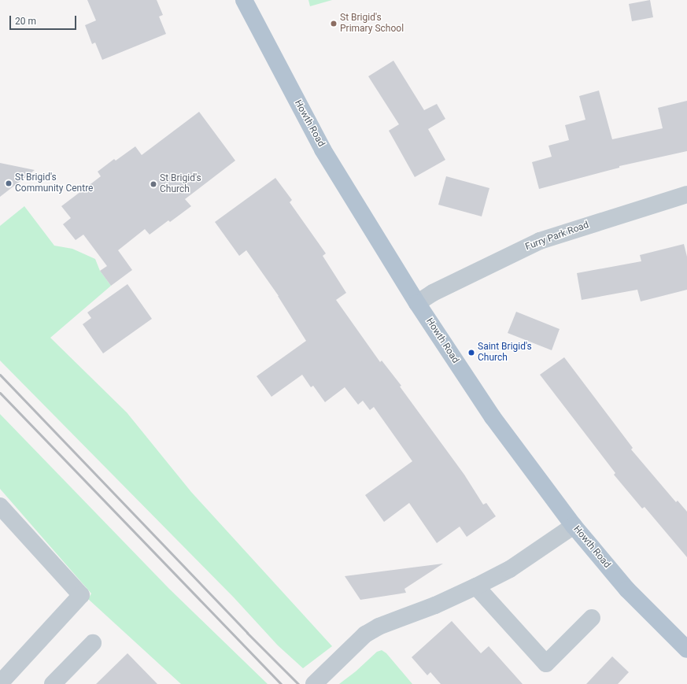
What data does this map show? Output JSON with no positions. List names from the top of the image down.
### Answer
{
  "streets": {
    "main road": ["Howth Road"],
    "street": ["Furry Park Road"]
  },
  "crossings": [
    ["Howth Road", "Furry Park Road"]
  ],
  "places": [
    "St Brigid's Primary School",
    "St Brigid's Community Centre",
    "St Brigid's Church",
    "Saint Brigid's Church"
  ],
  "scale_bar": "20 m"
}
